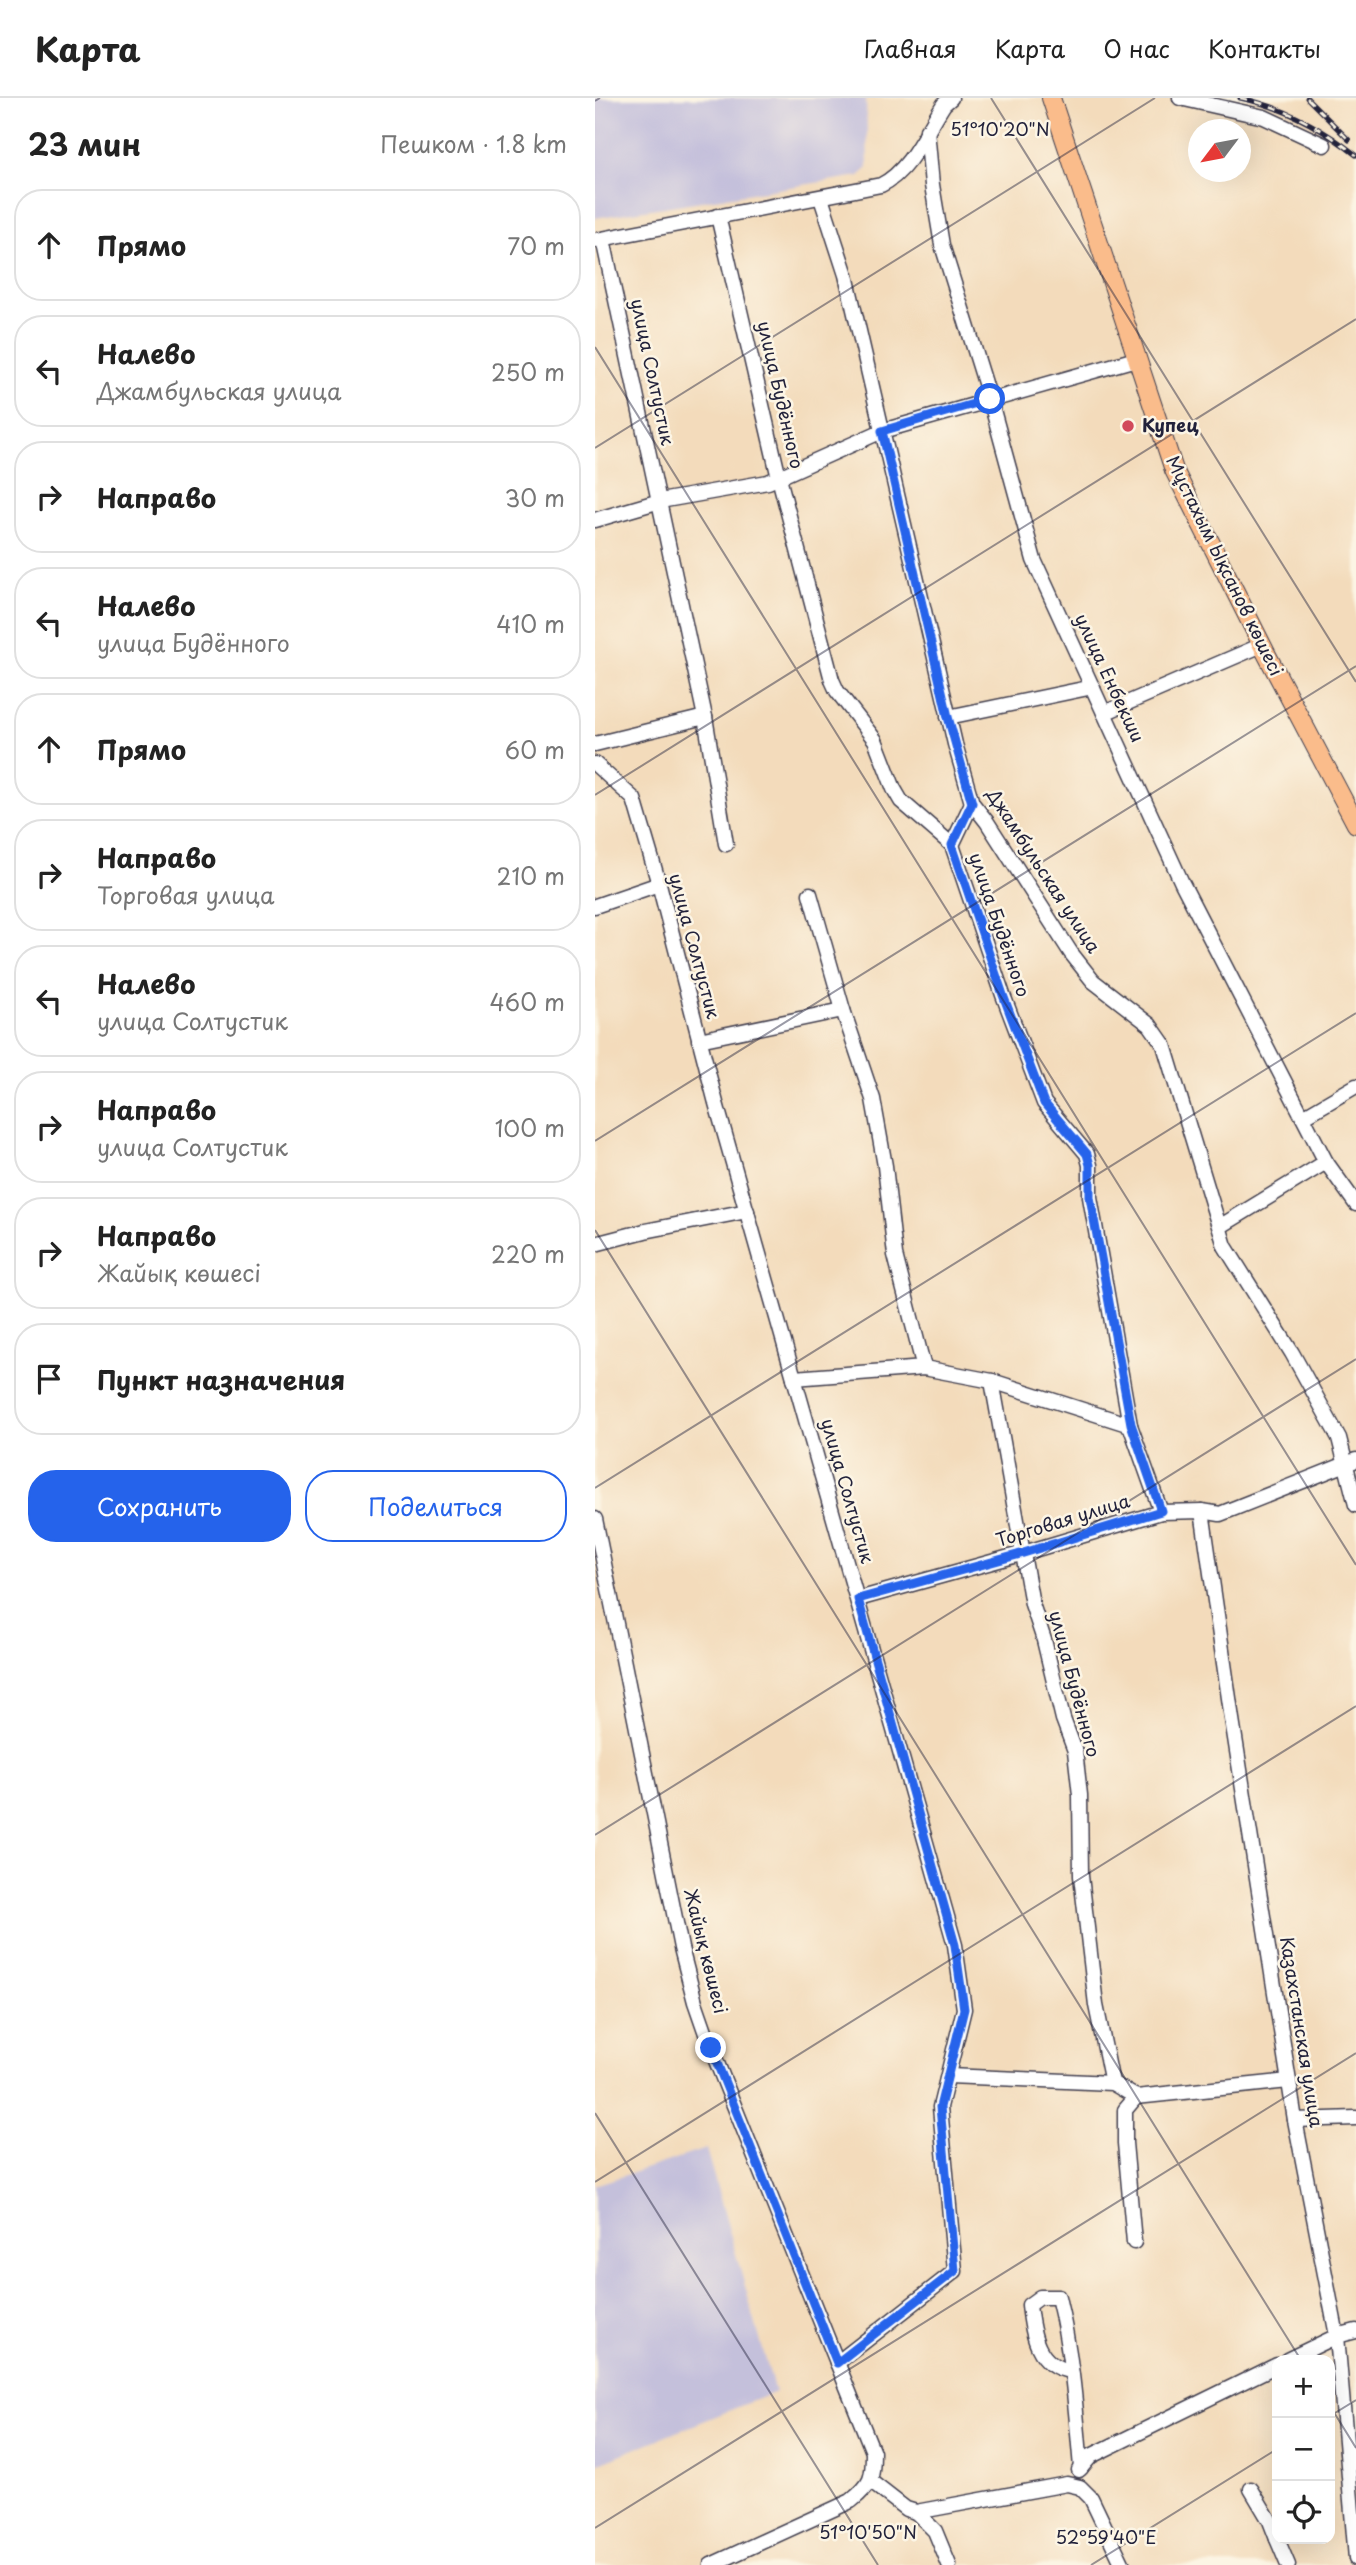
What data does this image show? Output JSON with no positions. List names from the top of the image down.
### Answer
{
  "streets": {
    "main road": ["Мұстахым Ықсанов көшесі"],
    "street": [
      "улица Солтустик",
      "улица Будённого",
      "улица Енбекши",
      "Джамбульская улица",
      "Торговая улица",
      "Жайық көшесі",
      "Казахстанская улица"
    ]
  },
  "crossings": [
    ["улица Солтустик", "Торговая улица"],
    ["улица Солтустик", "Жайық көшесі"],
    ["улица Будённого", "Торговая улица"],
    ["Джамбульская улица", "Торговая улица"],
    ["Торговая улица", "Казахстанская улица"]
  ],
  "places": ["Купец"],
  "north": "bottom left",
  "page": {
    "header": "Карта",
    "nav": [
      "Главная",
      "Карта",
      "О нас",
      "Контакты"
    ],
    "heading": ["23 мин", "Пешком · 1.8 km"],
    "list": [
      ["Прямо", "70 m"],
      ["Налево", "Джамбульская улица", "250 m"],
      ["Направо", "30 m"],
      ["Налево", "улица Будённого", "410 m"],
      ["Прямо", "60 m"],
      ["Направо", "Торговая улица", "210 m"],
      ["Налево", "улица Солтустик", "460 m"],
      ["Направо", "улица Солтустик", "100 m"],
      ["Направо", "Жайық көшесі", "220 m"],
      "Пункт назначения"
    ],
    "buttons": ["Сохранить", "Поделиться"],
    "map_buttons": ["+", "−"]
  },
  "coordinates": ["51°10'20\"N", "51°10'50\"N", "52°59'40\"E"]
}
